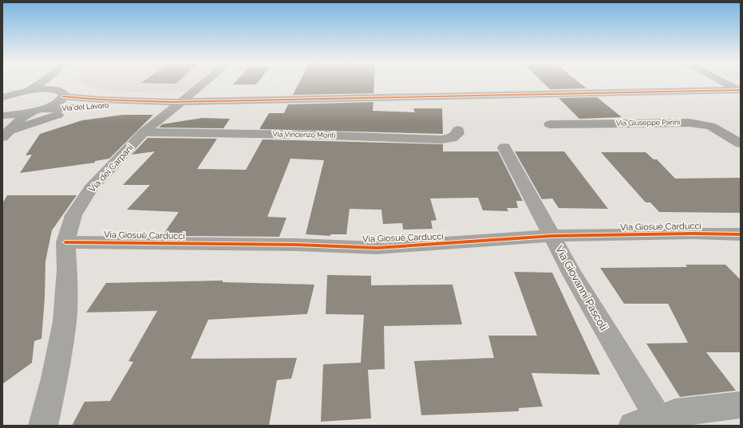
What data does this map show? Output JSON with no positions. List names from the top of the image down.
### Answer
{
  "streets": {
    "street": [
      "Via del Lavoro",
      "Via Giuseppe Parini",
      "Via Vincenzo Monti",
      "Via dei Carpani",
      "Via Giosuè Carducci",
      "Via Giovanni Pascoli"
    ]
  },
  "crossings": [
    ["Via del Lavoro", "Via dei Carpani"],
    ["Via Vincenzo Monti", "Via dei Carpani"],
    ["Via dei Carpani", "Via Giosuè Carducci"],
    ["Via Giosuè Carducci", "Via Giovanni Pascoli"]
  ]
}
